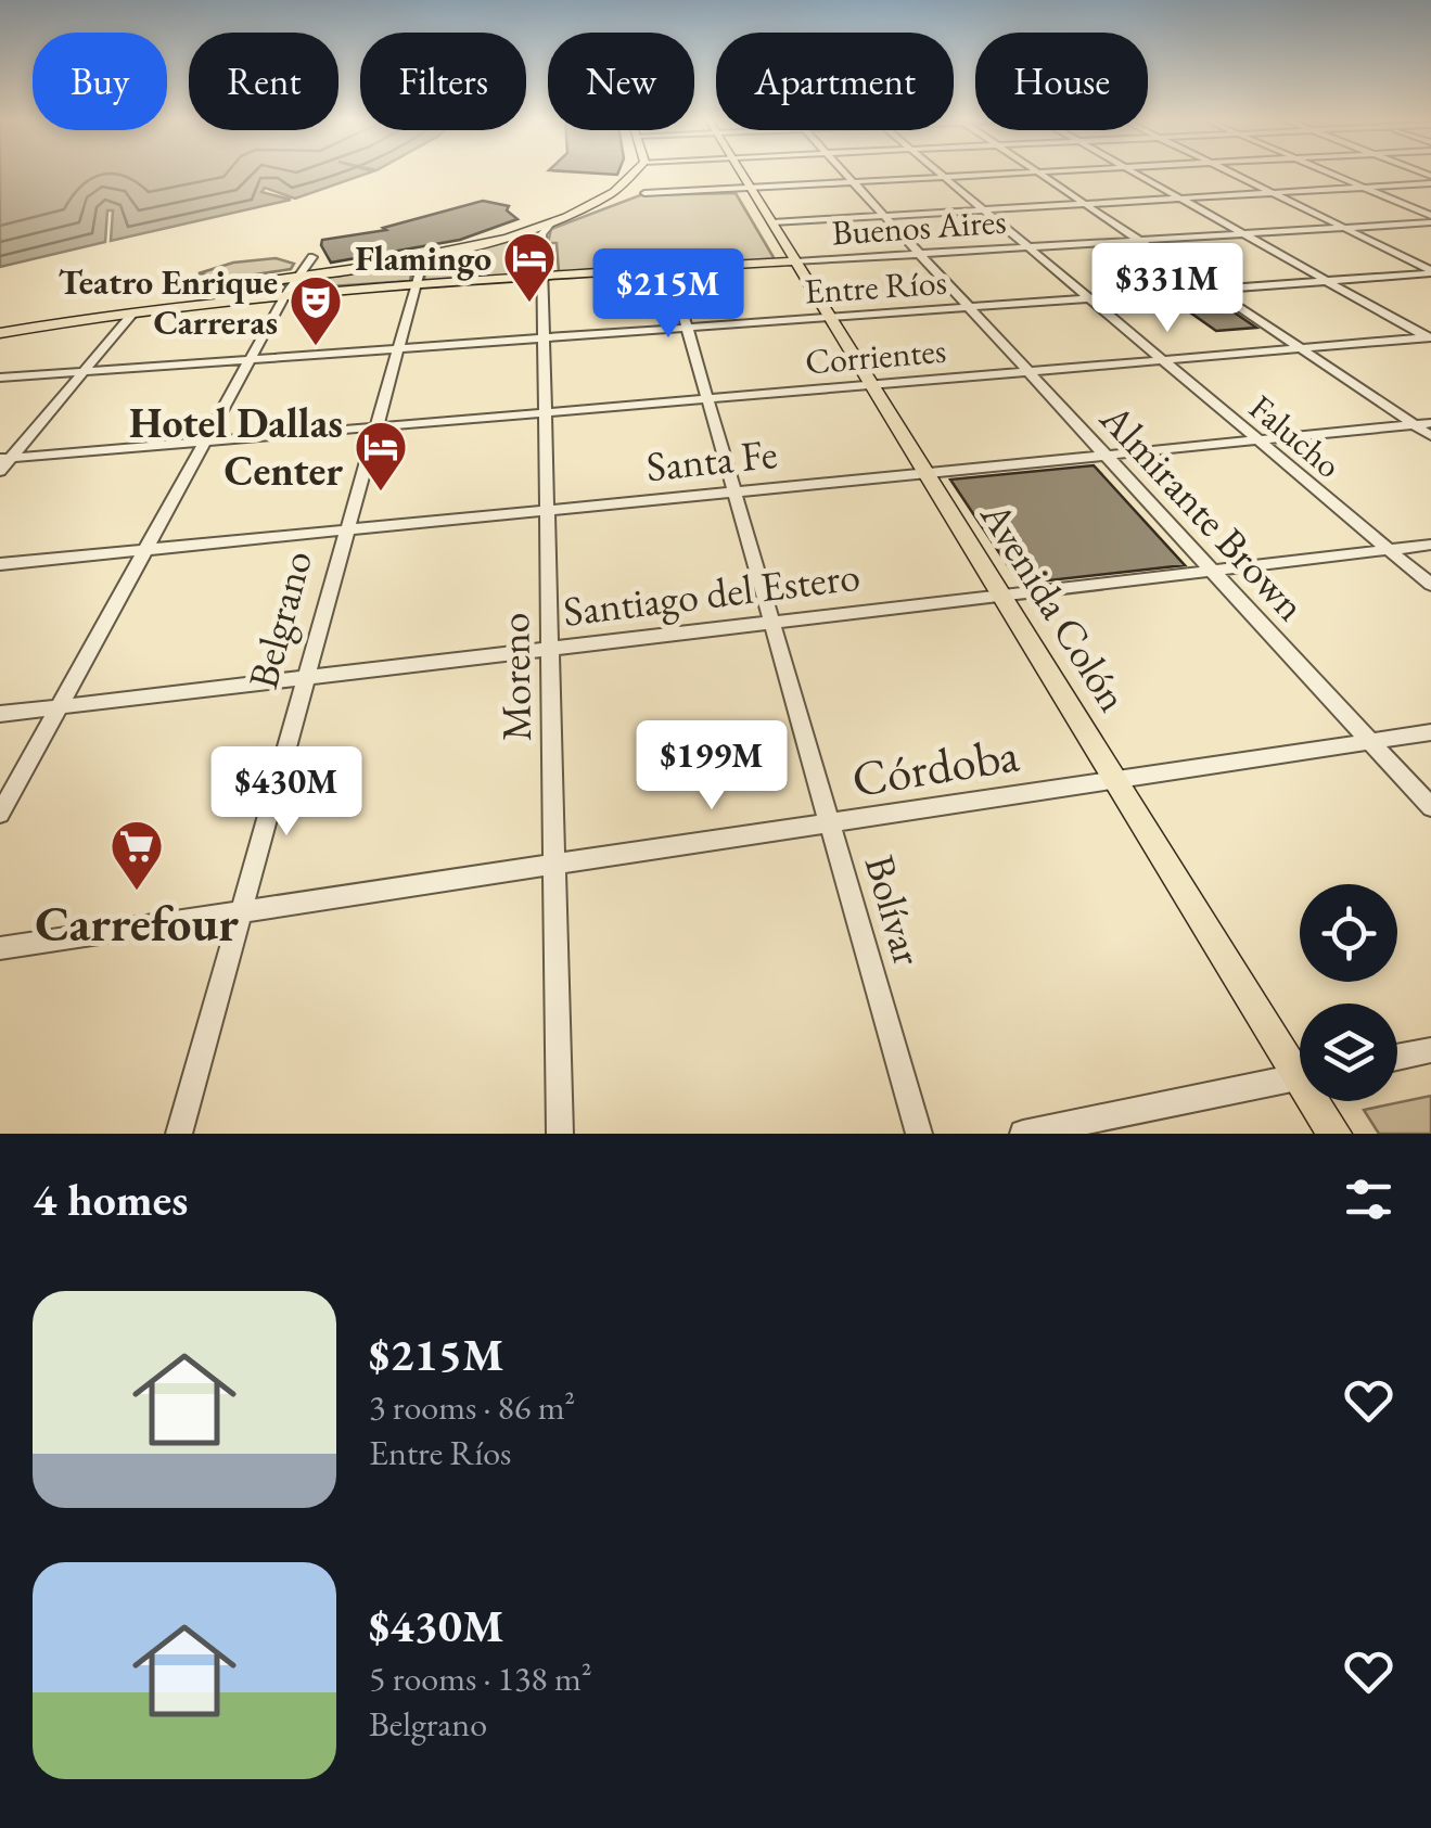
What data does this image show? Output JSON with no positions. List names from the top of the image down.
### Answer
{
  "streets": {
    "main road": ["Buenos Aires", "Avenida Colón"],
    "street": [
      "Entre Ríos",
      "Corrientes",
      "Falucho",
      "Santa Fe",
      "Almirante Brown",
      "Santiago del Estero",
      "Belgrano",
      "Moreno",
      "Córdoba",
      "Bolívar"
    ]
  },
  "crossings": [
    ["Buenos Aires", "Falucho"],
    ["Buenos Aires", "Almirante Brown"],
    ["Buenos Aires", "Avenida Colón"],
    ["Buenos Aires", "Belgrano"],
    ["Buenos Aires", "Moreno"],
    ["Buenos Aires", "Bolívar"],
    ["Entre Ríos", "Falucho"],
    ["Entre Ríos", "Almirante Brown"],
    ["Entre Ríos", "Avenida Colón"],
    ["Entre Ríos", "Belgrano"],
    ["Entre Ríos", "Moreno"],
    ["Entre Ríos", "Bolívar"],
    ["Corrientes", "Falucho"],
    ["Corrientes", "Almirante Brown"],
    ["Corrientes", "Avenida Colón"],
    ["Corrientes", "Belgrano"],
    ["Corrientes", "Moreno"],
    ["Corrientes", "Bolívar"],
    ["Falucho", "Santa Fe"],
    ["Falucho", "Santiago del Estero"],
    ["Santa Fe", "Almirante Brown"],
    ["Santa Fe", "Avenida Colón"],
    ["Santa Fe", "Belgrano"],
    ["Santa Fe", "Moreno"],
    ["Santa Fe", "Bolívar"],
    ["Almirante Brown", "Santiago del Estero"],
    ["Almirante Brown", "Córdoba"],
    ["Santiago del Estero", "Avenida Colón"],
    ["Santiago del Estero", "Belgrano"],
    ["Santiago del Estero", "Moreno"],
    ["Santiago del Estero", "Bolívar"],
    ["Avenida Colón", "Córdoba"],
    ["Belgrano", "Córdoba"],
    ["Moreno", "Córdoba"],
    ["Córdoba", "Bolívar"]
  ],
  "places": {
    "hotel": ["Flamingo", "Hotel Dallas Center"],
    "theatre": ["Teatro Enrique Carreras"],
    "supermarket": ["Carrefour"]
  },
  "page": {
    "chip": [
      "Buy",
      "Rent",
      "Filters",
      "New",
      "Apartment",
      "House"
    ],
    "price": [
      "$331M",
      "$215M",
      "$199M",
      "$430M"
    ],
    "heading": "4 homes",
    "list": [
      {
        "name": "$215M",
        "note": "3 rooms · 86 m² · Entre Ríos"
      },
      {
        "name": "$430M",
        "note": "5 rooms · 138 m² · Belgrano"
      }
    ]
  }
}
